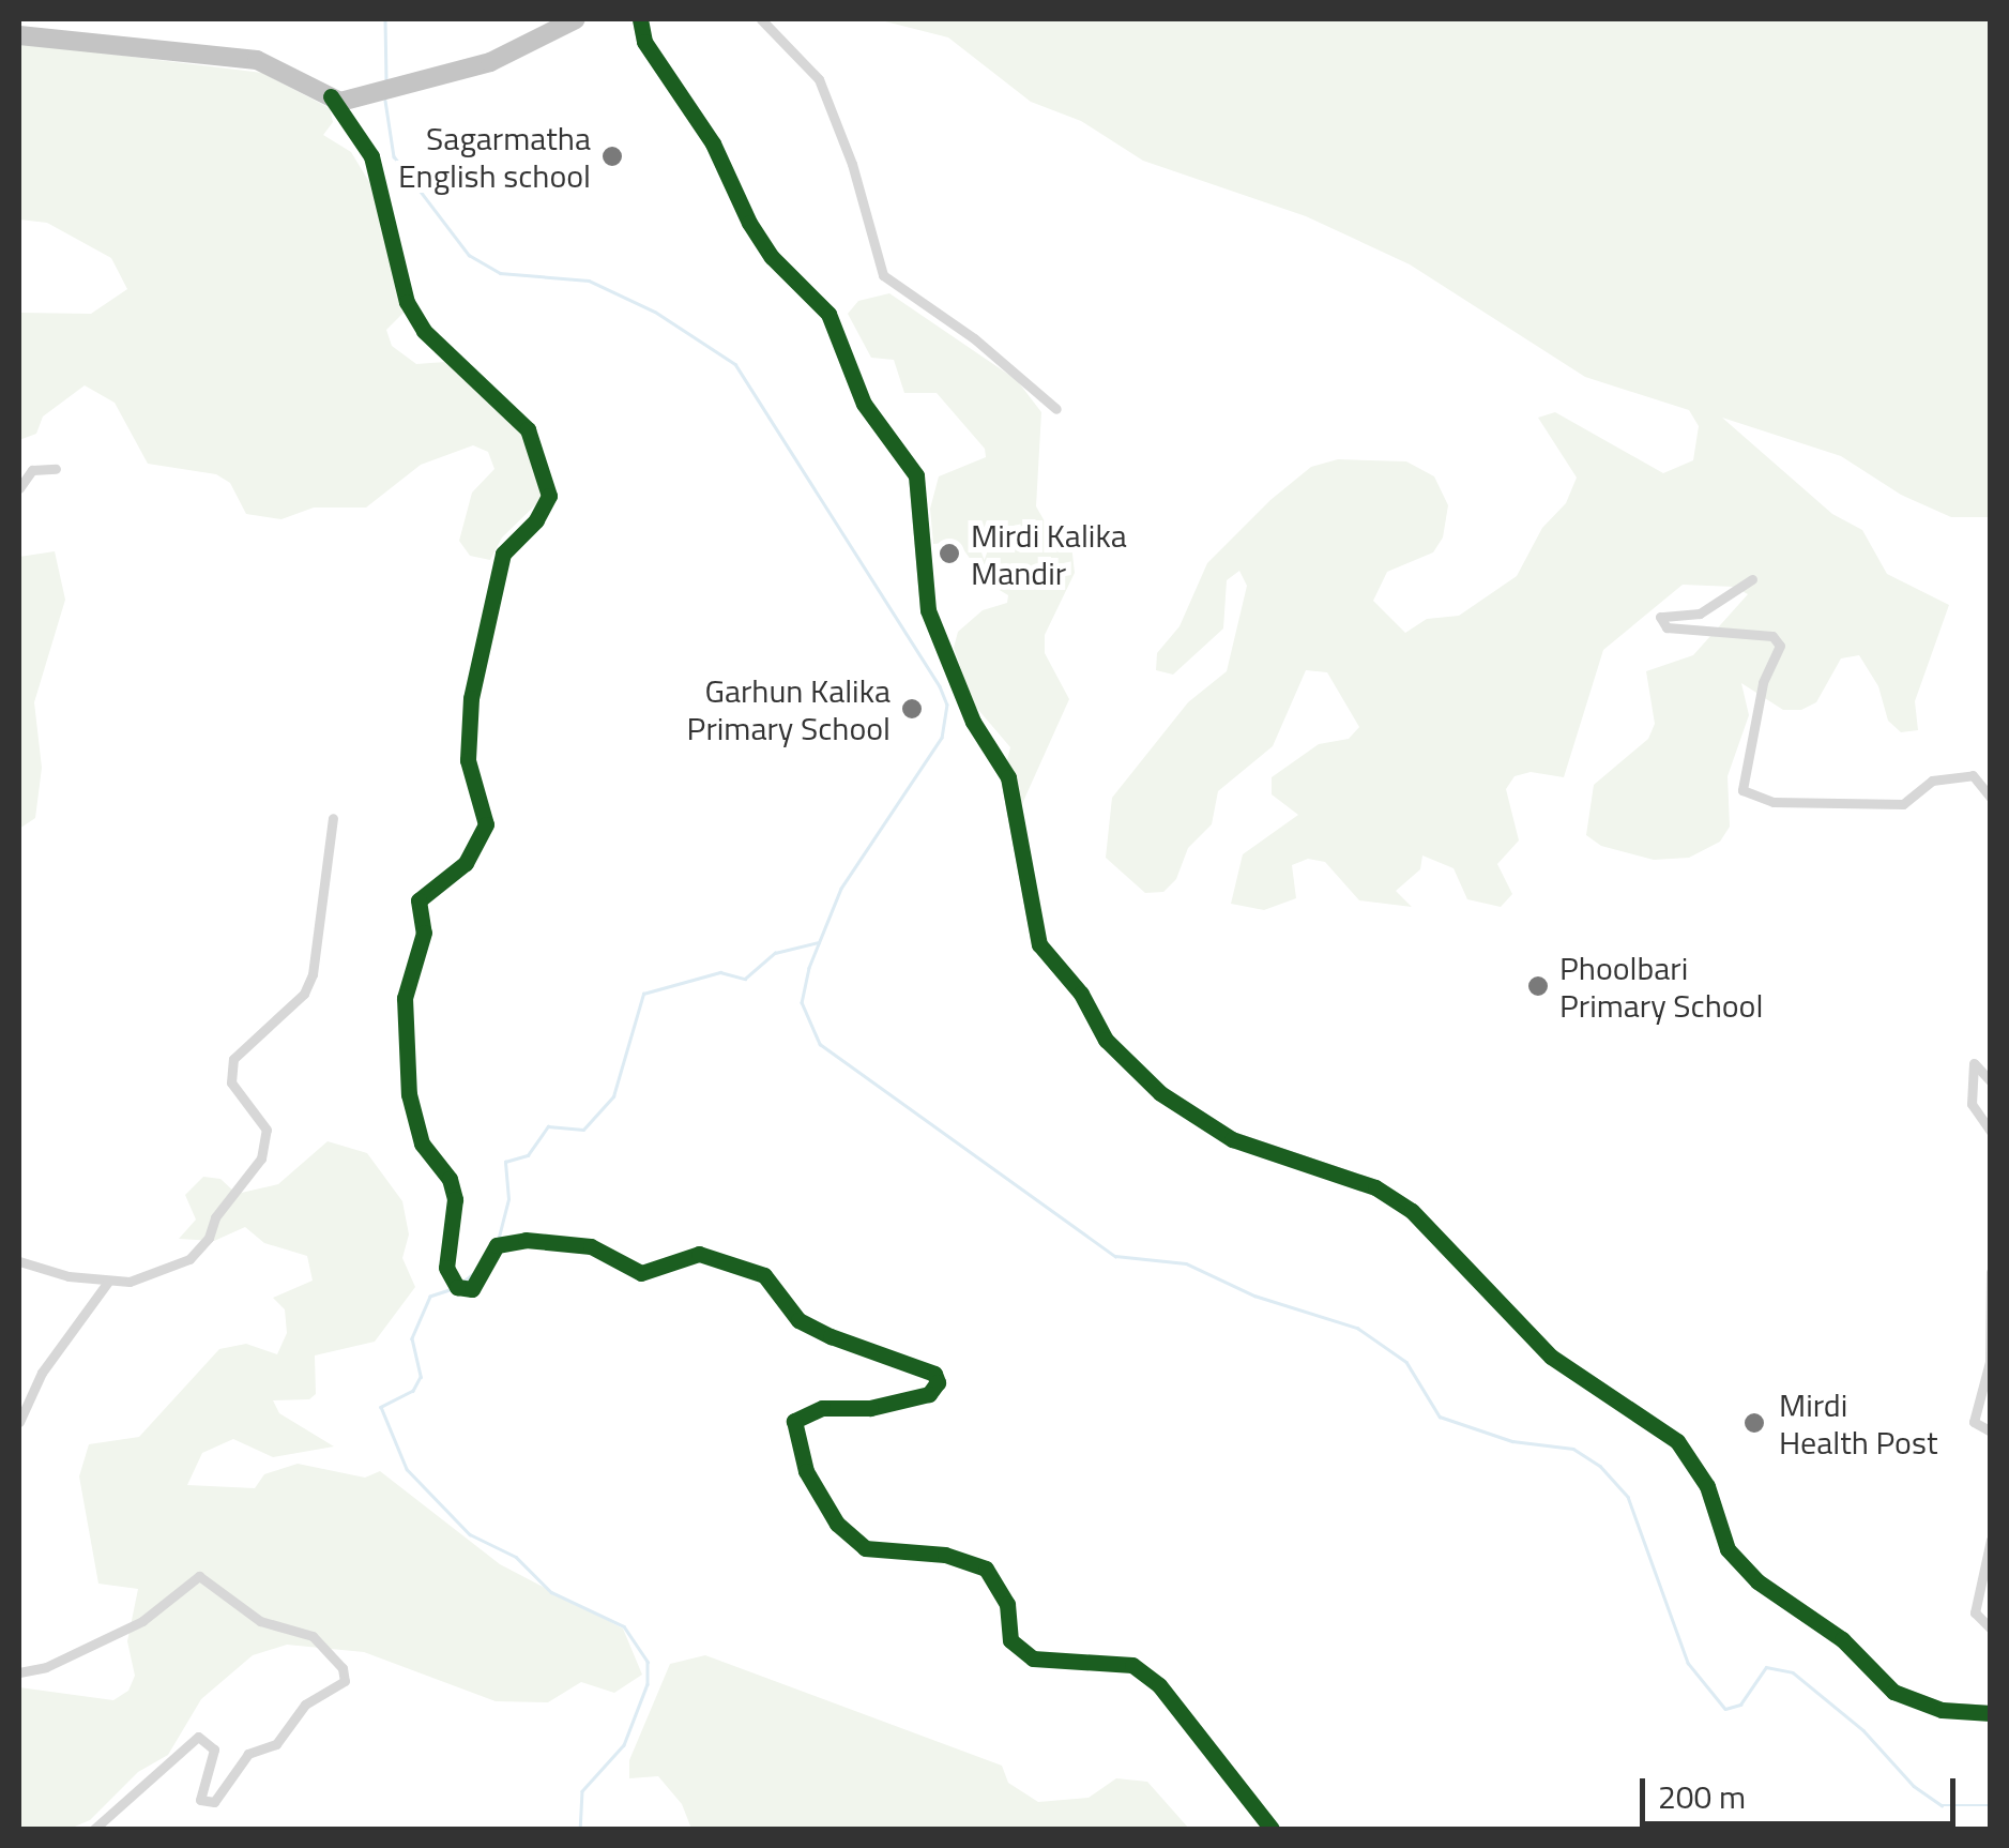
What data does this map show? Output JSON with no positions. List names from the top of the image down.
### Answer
{
  "places": [
    "Sagarmatha English school",
    "Mirdi Kalika Mandir",
    "Garhun Kalika Primary School",
    "Phoolbari Primary School",
    "Mirdi Health Post"
  ],
  "scale_bar": "200 m"
}
